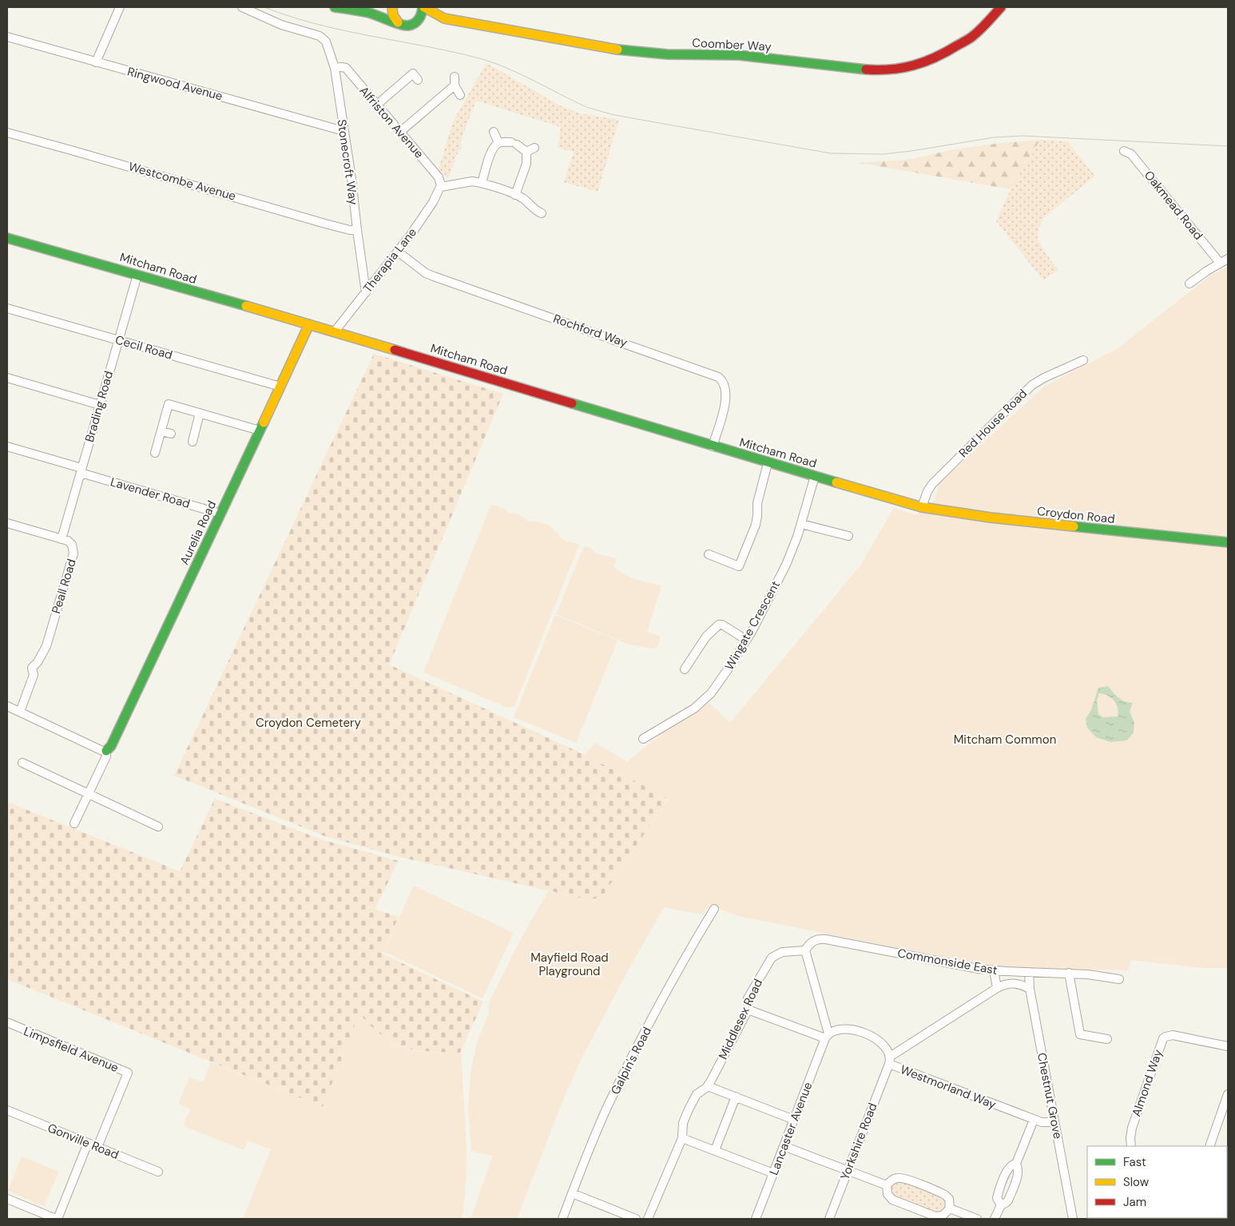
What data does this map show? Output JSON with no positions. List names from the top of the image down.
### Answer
{
  "streets": {
    "main road": [
      "Coomber Way",
      "Mitcham Road",
      "Croydon Road",
      "Aurelia Road"
    ],
    "street": [
      "Ringwood Avenue",
      "Alfriston Avenue",
      "Stonecroft Way",
      "Westcombe Avenue",
      "Oakmead Road",
      "Therapia Lane",
      "Rochford Way",
      "Cecil Road",
      "Brading Road",
      "Red House Road",
      "Lavender Road",
      "Peall Road",
      "Wingate Crescent",
      "Commonside East",
      "Middlesex Road",
      "Limpsfield Avenue",
      "Galpin's Road",
      "Almond Way",
      "Westmorland Way",
      "Chestnut Grove",
      "Lancaster Avenue",
      "Gonville Road",
      "Yorkshire Road"
    ]
  },
  "crossings": [
    ["Ringwood Avenue", "Stonecroft Way"],
    ["Alfriston Avenue", "Stonecroft Way"],
    ["Alfriston Avenue", "Therapia Lane"],
    ["Stonecroft Way", "Westcombe Avenue"],
    ["Stonecroft Way", "Therapia Lane"],
    ["Therapia Lane", "Mitcham Road"],
    ["Therapia Lane", "Rochford Way"],
    ["Mitcham Road", "Rochford Way"],
    ["Mitcham Road", "Brading Road"],
    ["Mitcham Road", "Red House Road"],
    ["Mitcham Road", "Croydon Road"],
    ["Mitcham Road", "Aurelia Road"],
    ["Mitcham Road", "Wingate Crescent"],
    ["Cecil Road", "Brading Road"],
    ["Cecil Road", "Aurelia Road"],
    ["Brading Road", "Lavender Road"],
    ["Brading Road", "Peall Road"],
    ["Red House Road", "Croydon Road"],
    ["Lavender Road", "Aurelia Road"],
    ["Commonside East", "Middlesex Road"],
    ["Commonside East", "Chestnut Grove"],
    ["Limpsfield Avenue", "Gonville Road"],
    ["Westmorland Way", "Chestnut Grove"],
    ["Westmorland Way", "Lancaster Avenue"],
    ["Westmorland Way", "Yorkshire Road"]
  ],
  "parks": ["Croydon Cemetery", "Mitcham Common", "Mayfield Road Playground"],
  "legend": ["Fast", "Slow", "Jam"]
}
